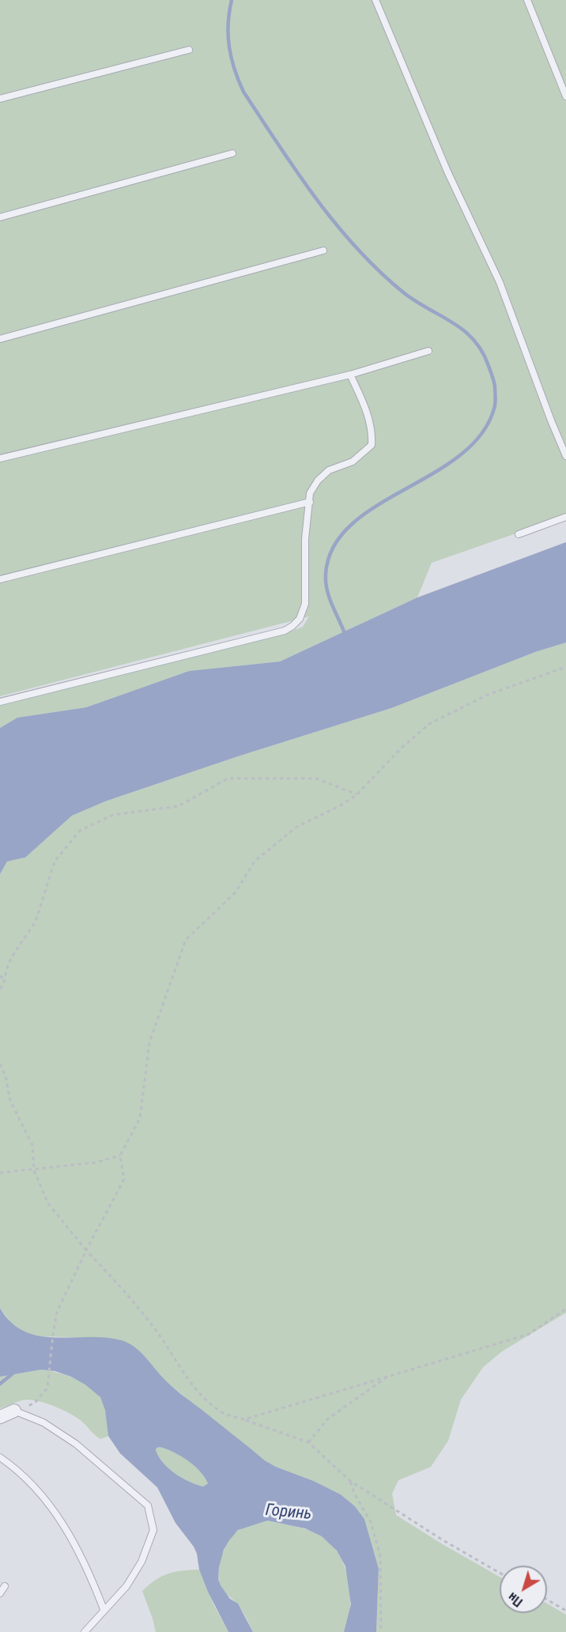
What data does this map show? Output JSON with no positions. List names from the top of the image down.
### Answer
{
  "water": ["Горинь"],
  "north": "bottom left"
}
